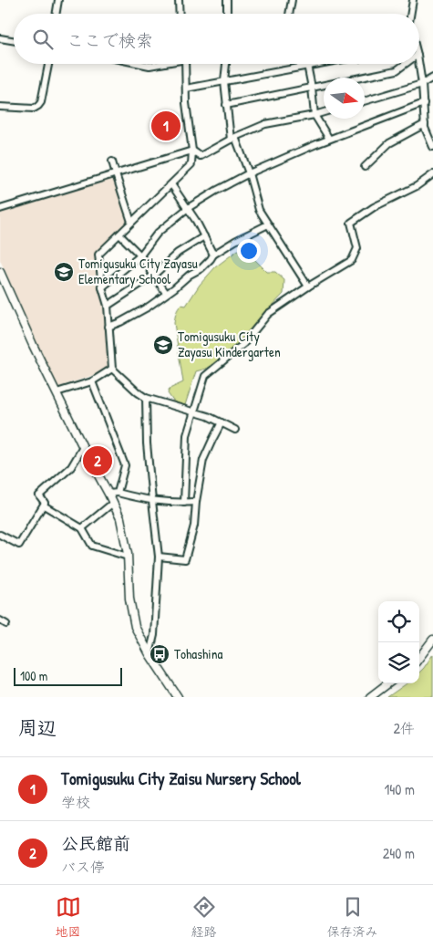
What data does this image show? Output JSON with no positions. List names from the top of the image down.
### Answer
{
  "places": {
    "school or university": ["Tomigusuku City Zayasu Elementary School", "Tomigusuku City Zayasu Kindergarten"],
    "bus stop": ["Tohashina"]
  },
  "scale_bar": "100 m",
  "north": "right",
  "page": {
    "search": "ここで検索",
    "pins": ["1", "2"],
    "scale": "100 m",
    "heading": ["周辺", "2件"],
    "list": [
      {
        "mark": "1",
        "name": "Tomigusuku City Zaisu Nursery School",
        "note": "学校",
        "value": "140 m"
      },
      {
        "mark": "2",
        "name": "公民館前",
        "note": "バス停",
        "value": "240 m"
      }
    ],
    "nav": ["地図", "経路", "保存済み"]
  }
}
